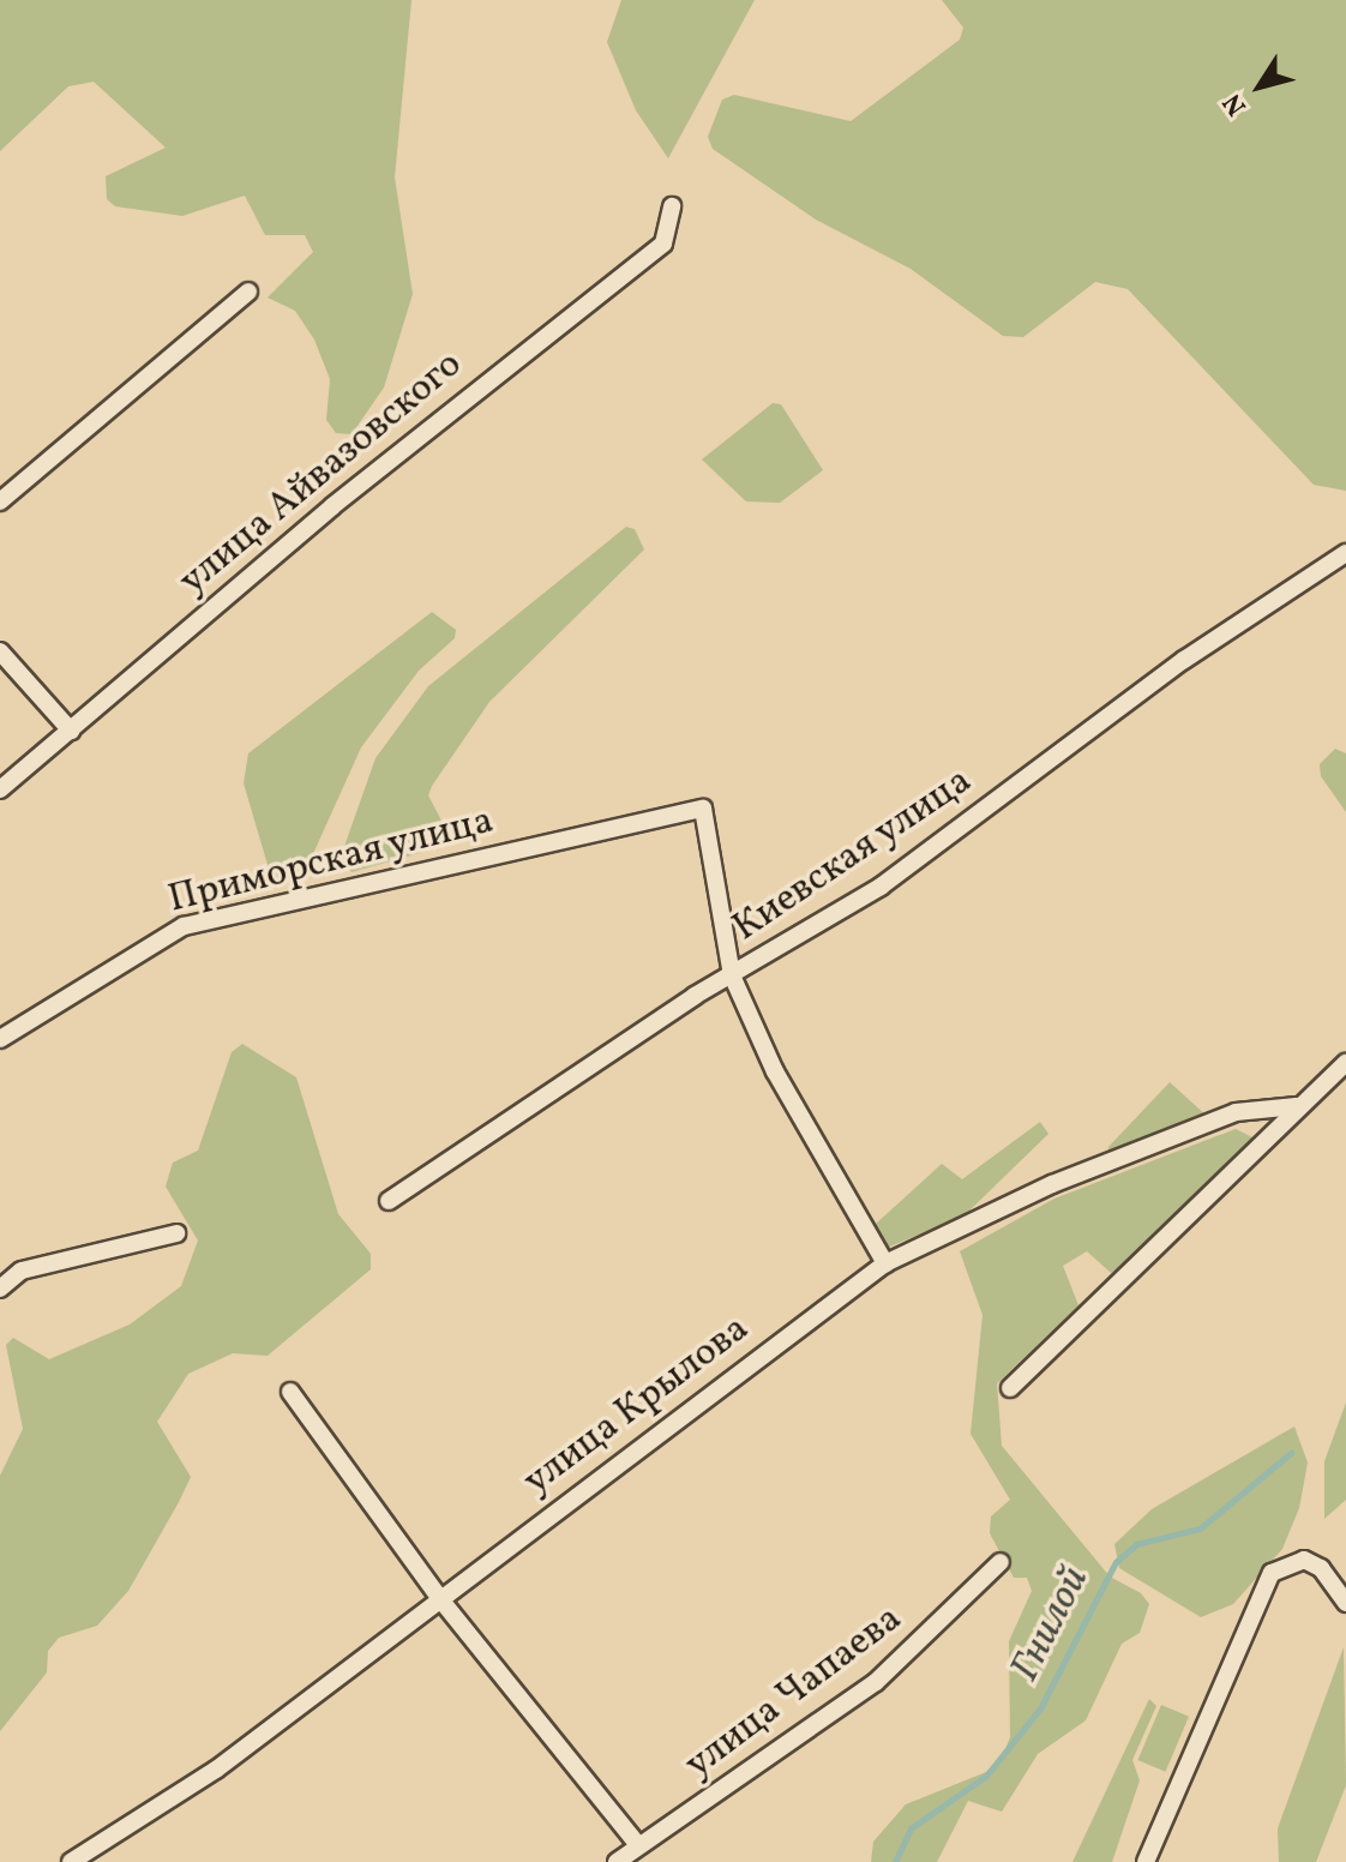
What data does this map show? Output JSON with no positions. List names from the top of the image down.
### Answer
{
  "streets": {
    "street": [
      "улица Айвазовского",
      "Киевская улица",
      "Приморская улица",
      "улица Крылова",
      "улица Чапаева"
    ]
  },
  "crossings": [
    ["Киевская улица", "Приморская улица"]
  ],
  "water": ["Гнилой"],
  "north": "bottom left"
}
